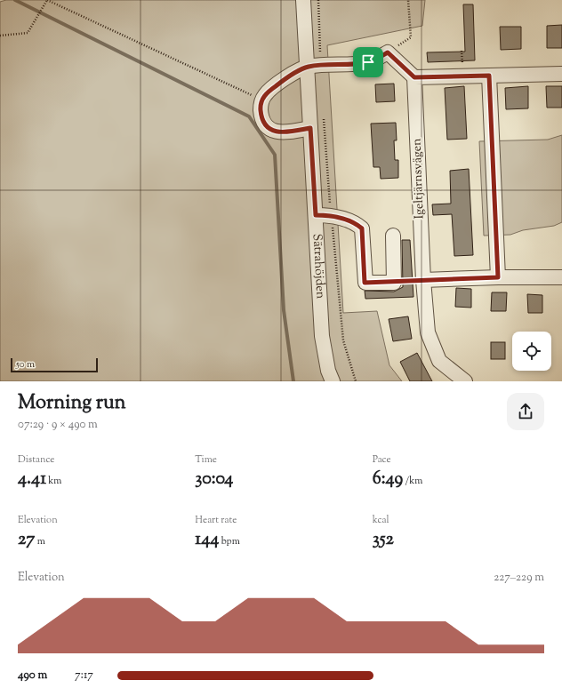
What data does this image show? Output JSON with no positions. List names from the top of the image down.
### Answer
{
  "streets": {
    "street": ["Igeltjärnsvägen", "Sätrahöjden"]
  },
  "scale_bar": "50 m",
  "page": {
    "scale": "50 m",
    "heading": ["Morning run", "07:29 · 9 × 490 m"],
    "stats": [
      ["Distance", "4.41 km"],
      ["Time", "30:04"],
      ["Pace", "6:49 /km"],
      ["Elevation", "27 m"],
      ["Heart rate", "144 bpm"],
      ["kcal", "352"]
    ],
    "chart": ["Elevation", "227–229 m"],
    "list": [
      {
        "name": "490 m",
        "note": "7:17"
      }
    ]
  }
}
